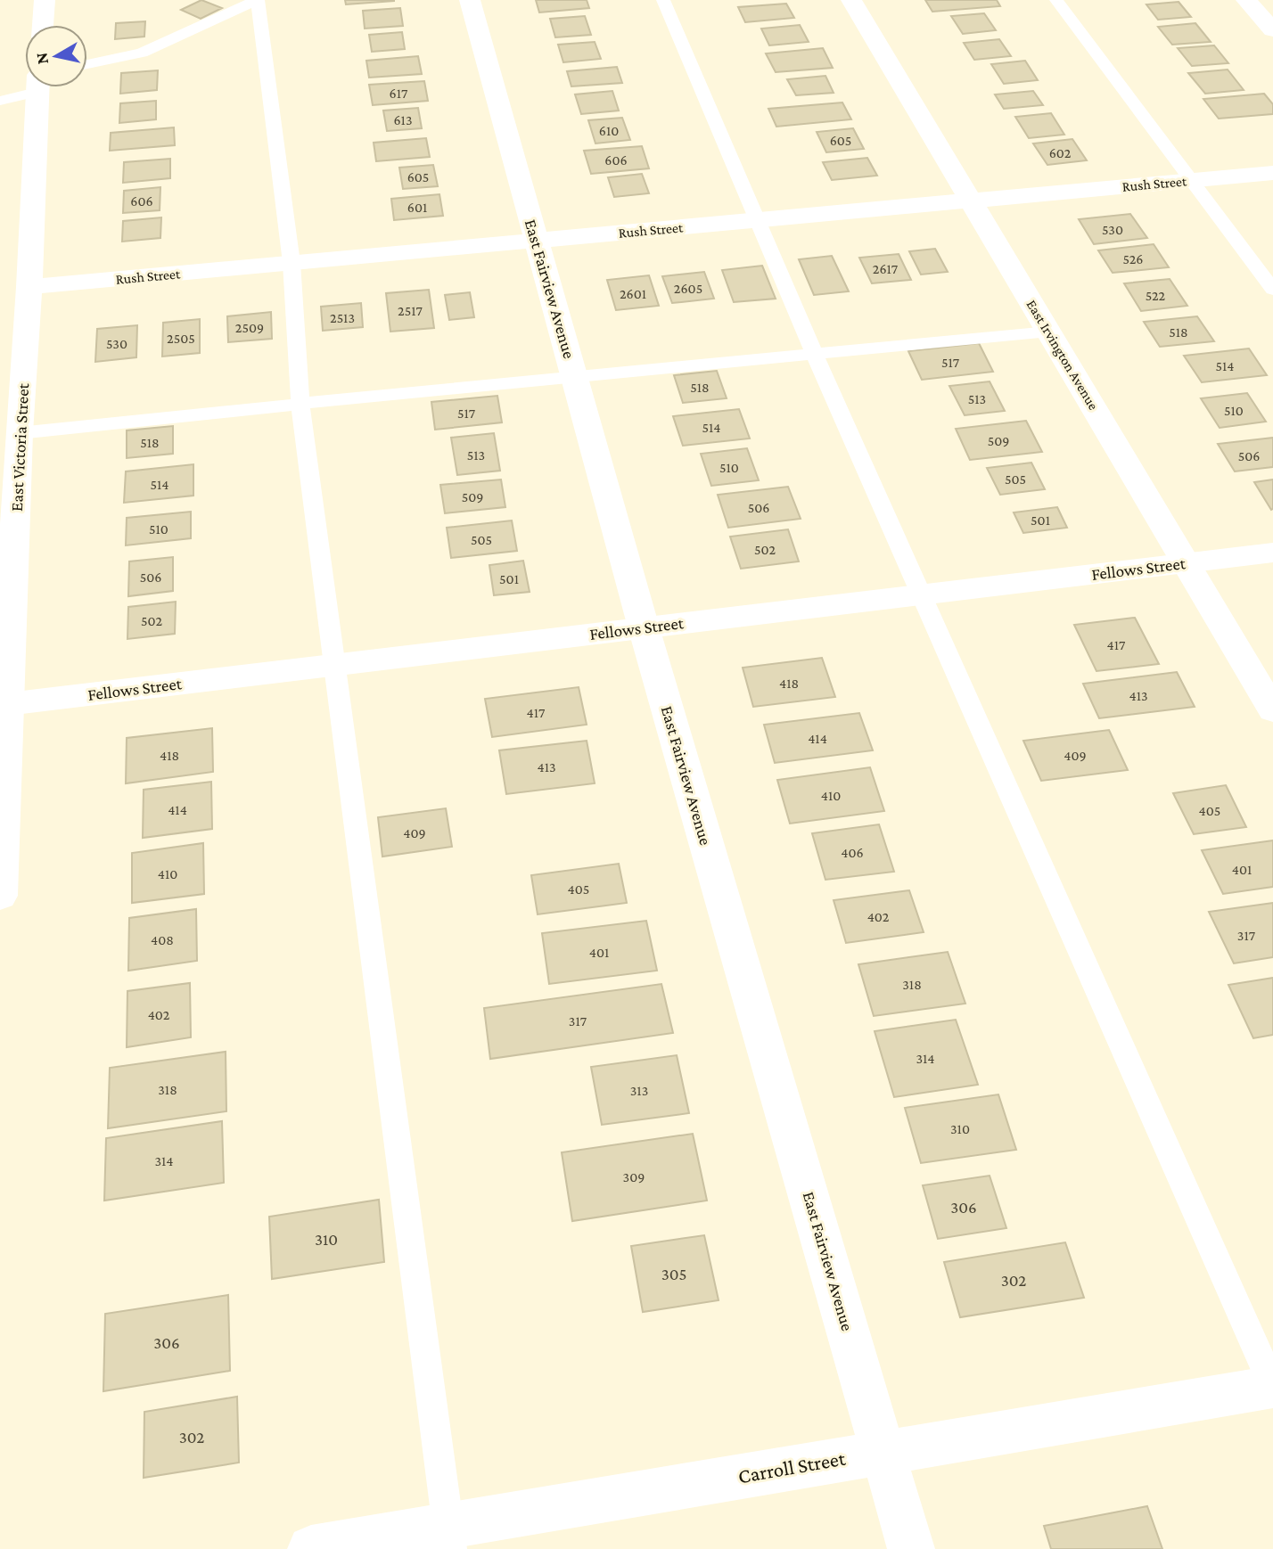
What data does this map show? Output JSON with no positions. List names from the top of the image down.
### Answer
{
  "streets": {
    "street": [
      "Rush Street",
      "East Fairview Avenue",
      "East Irvington Avenue",
      "East Victoria Street",
      "Fellows Street",
      "Carroll Street"
    ]
  },
  "crossings": [
    ["Rush Street", "East Fairview Avenue"],
    ["Rush Street", "East Irvington Avenue"],
    ["Rush Street", "East Victoria Street"],
    ["East Fairview Avenue", "Fellows Street"],
    ["East Fairview Avenue", "Carroll Street"],
    ["East Irvington Avenue", "Fellows Street"],
    ["East Victoria Street", "Fellows Street"]
  ],
  "house_numbers": [
    "617",
    "613",
    "610",
    "605",
    "602",
    "606",
    "605",
    "606",
    "601",
    "530",
    "526",
    "2617",
    "2605",
    "2601",
    "522",
    "2517",
    "2513",
    "2509",
    "518",
    "2505",
    "530",
    "517",
    "514",
    "518",
    "513",
    "510",
    "517",
    "514",
    "509",
    "518",
    "513",
    "506",
    "510",
    "505",
    "514",
    "509",
    "506",
    "501",
    "510",
    "505",
    "502",
    "506",
    "501",
    "502",
    "417",
    "418",
    "413",
    "417",
    "414",
    "418",
    "409",
    "413",
    "410",
    "414",
    "405",
    "409",
    "406",
    "401",
    "410",
    "405",
    "402",
    "317",
    "408",
    "401",
    "318",
    "402",
    "317",
    "314",
    "318",
    "313",
    "310",
    "314",
    "309",
    "306",
    "310",
    "305",
    "302",
    "306",
    "302"
  ],
  "north": "left"
}
